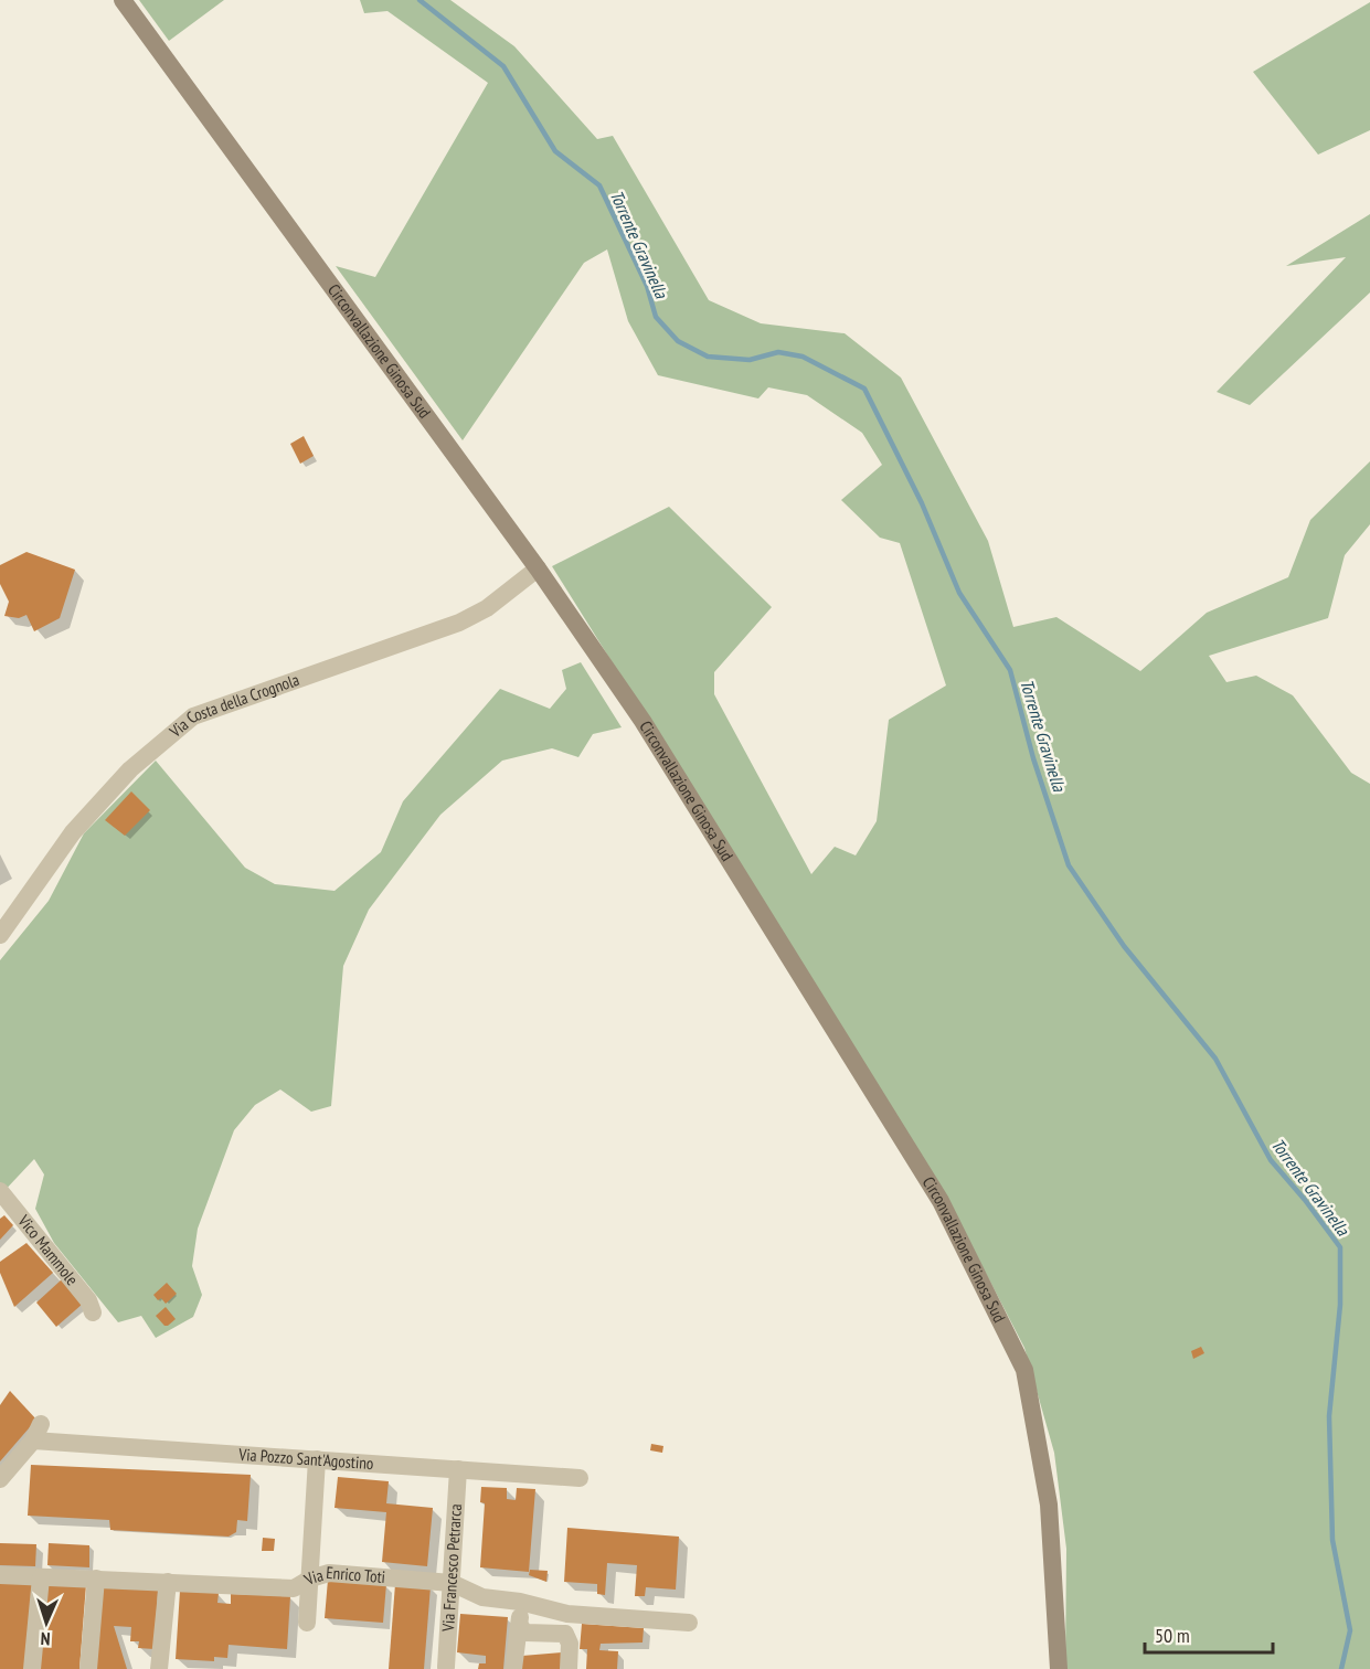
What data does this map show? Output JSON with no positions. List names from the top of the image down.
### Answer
{
  "streets": {
    "main road": ["Circonvallazione Ginosa Sud"],
    "street": [
      "Via Costa della Crognola",
      "Vico Mammole",
      "Via Pozzo Sant'Agostino",
      "Via Francesco Petrarca",
      "Via Enrico Toti"
    ]
  },
  "crossings": [
    ["Circonvallazione Ginosa Sud", "Via Costa della Crognola"],
    ["Via Pozzo Sant'Agostino", "Via Francesco Petrarca"],
    ["Via Francesco Petrarca", "Via Enrico Toti"]
  ],
  "water": ["Torrente Gravinella"],
  "scale_bar": "50 m",
  "north": "bottom"
}
